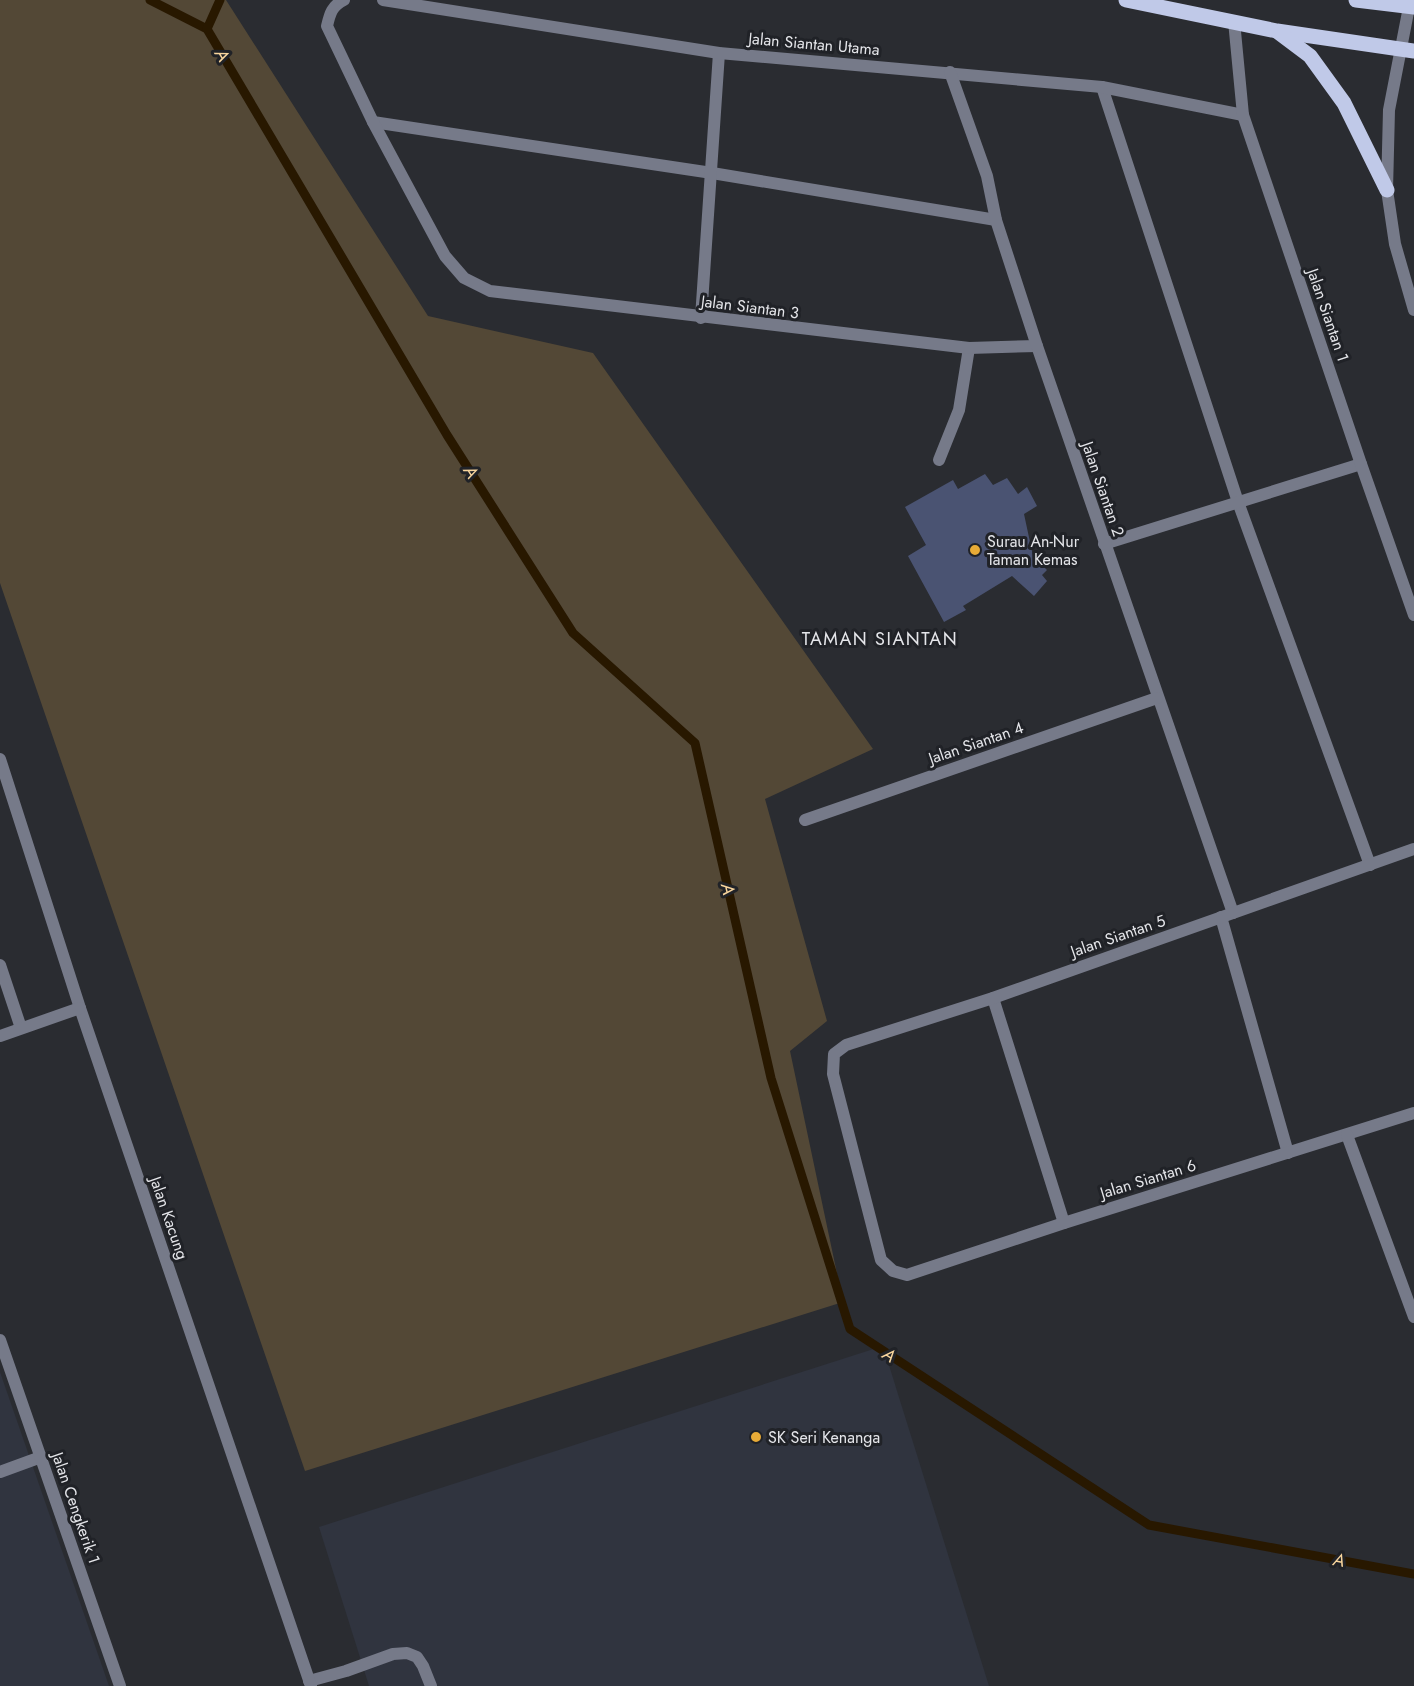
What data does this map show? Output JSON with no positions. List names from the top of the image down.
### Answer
{
  "streets": {
    "street": [
      "Jalan Siantan Utama",
      "Jalan Siantan 3",
      "Jalan Siantan 1",
      "Jalan Siantan 2",
      "Jalan Siantan 4",
      "Jalan Siantan 5",
      "Jalan Siantan 6",
      "Jalan Kacung",
      "Jalan Cengkerik 1"
    ]
  },
  "crossings": [
    ["Jalan Siantan Utama", "Jalan Siantan 1"],
    ["Jalan Siantan Utama", "Jalan Siantan 2"],
    ["Jalan Siantan 3", "Jalan Siantan 2"],
    ["Jalan Siantan 2", "Jalan Siantan 4"],
    ["Jalan Siantan 2", "Jalan Siantan 5"],
    ["Jalan Siantan 2", "Jalan Siantan 6"],
    ["Jalan Siantan 5", "Jalan Siantan 6"]
  ],
  "districts": ["TAMAN SIANTAN"],
  "water": ["A"],
  "places": ["Surau An-Nur Taman Kemas", "SK Seri Kenanga"]
}
